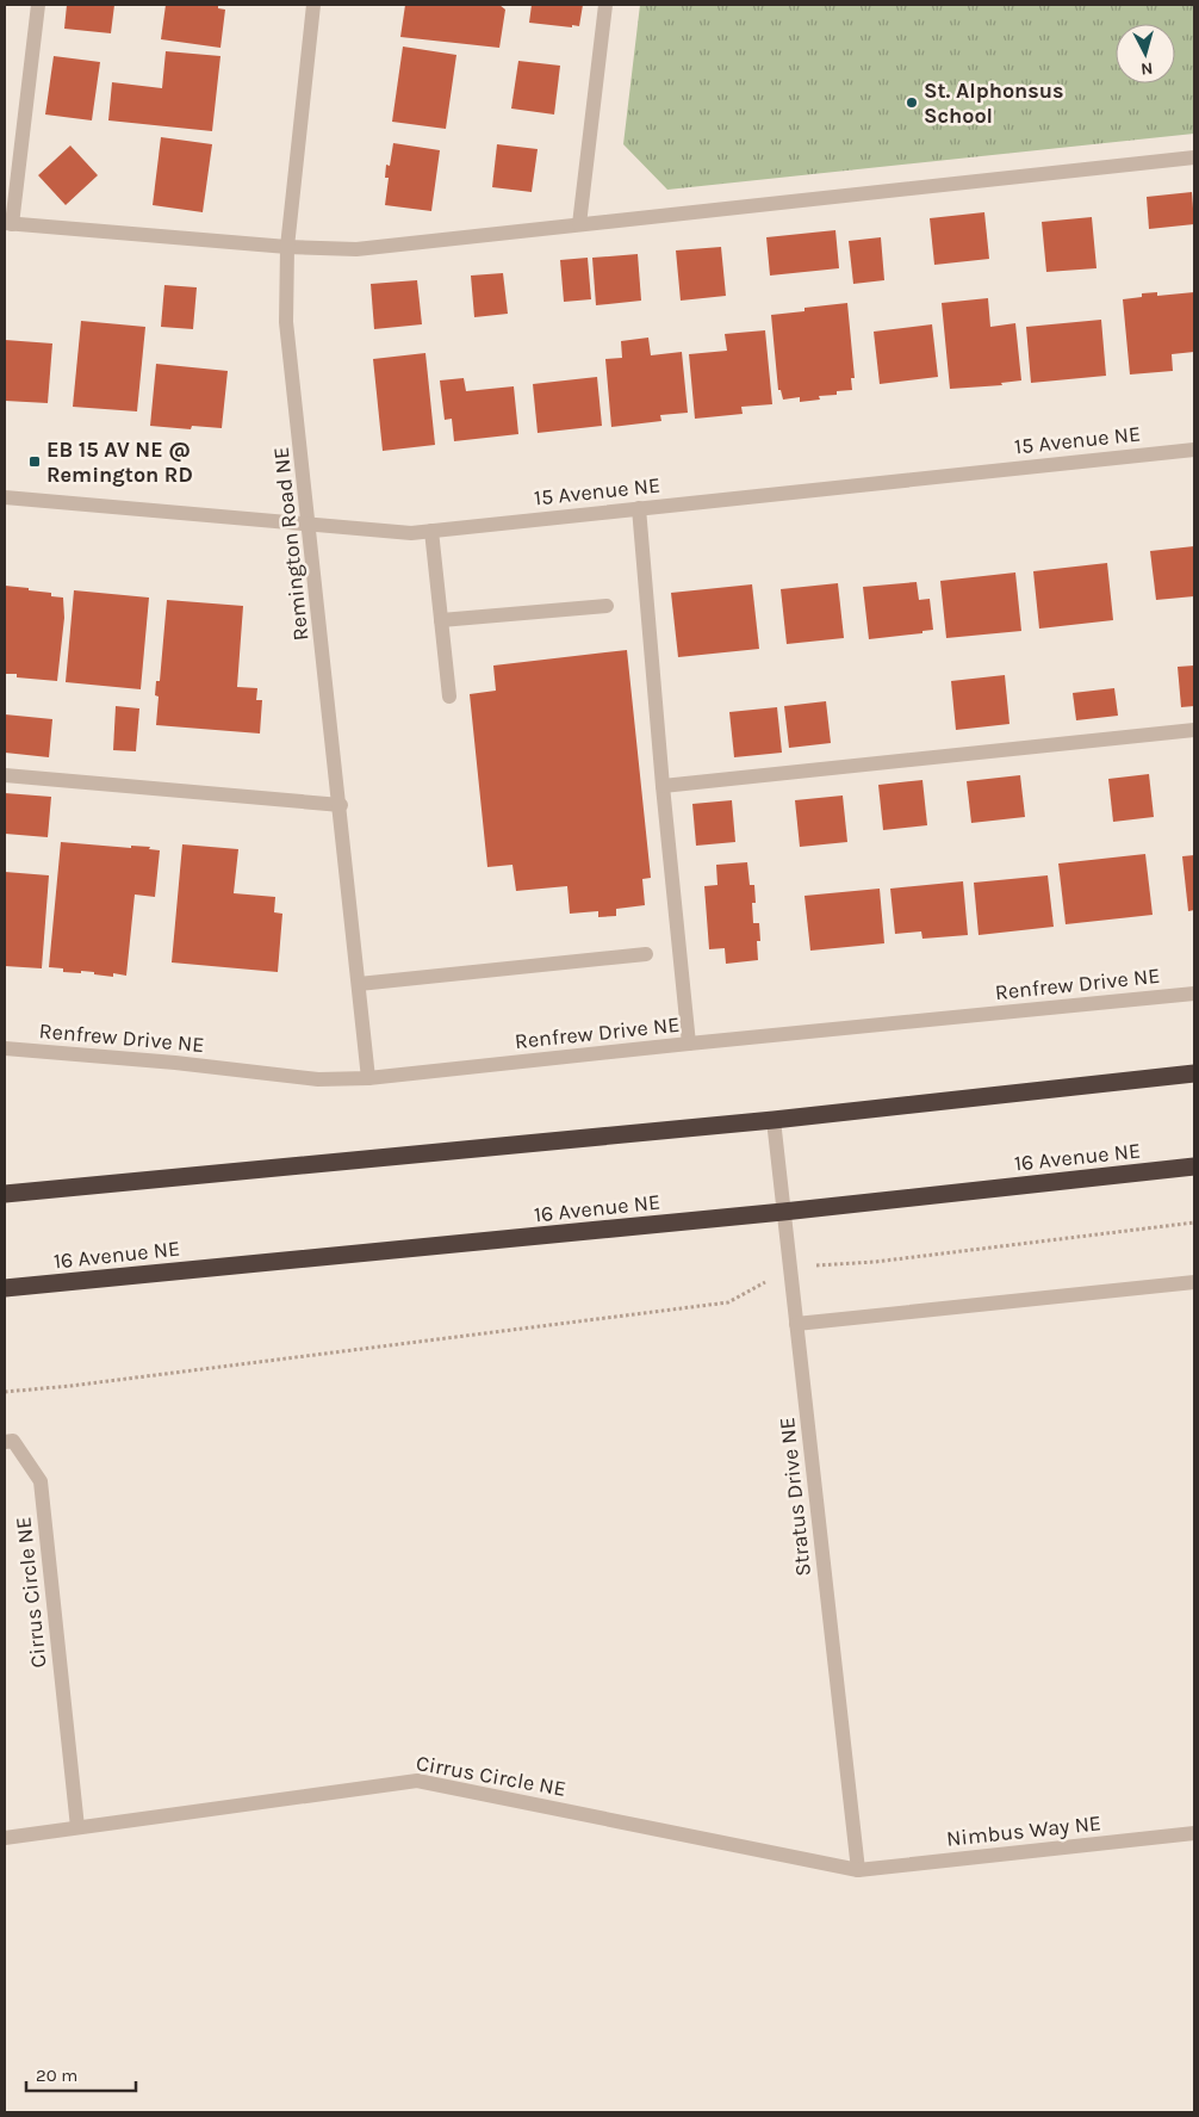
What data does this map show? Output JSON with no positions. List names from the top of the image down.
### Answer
{
  "streets": {
    "highway": ["16 Avenue NE"],
    "street": [
      "15 Avenue NE",
      "Remington Road NE",
      "Renfrew Drive NE",
      "Stratus Drive NE",
      "Cirrus Circle NE",
      "Nimbus Way NE"
    ]
  },
  "crossings": [
    ["15 Avenue NE", "Remington Road NE"],
    ["Remington Road NE", "Renfrew Drive NE"],
    ["16 Avenue NE", "Stratus Drive NE"],
    ["Stratus Drive NE", "Cirrus Circle NE"],
    ["Stratus Drive NE", "Nimbus Way NE"],
    ["Cirrus Circle NE", "Nimbus Way NE"]
  ],
  "places": {
    "other": ["St. Alphonsus School"],
    "transit": ["EB 15 AV NE @ Remington RD"]
  },
  "scale_bar": "20 m",
  "north": "bottom"
}
